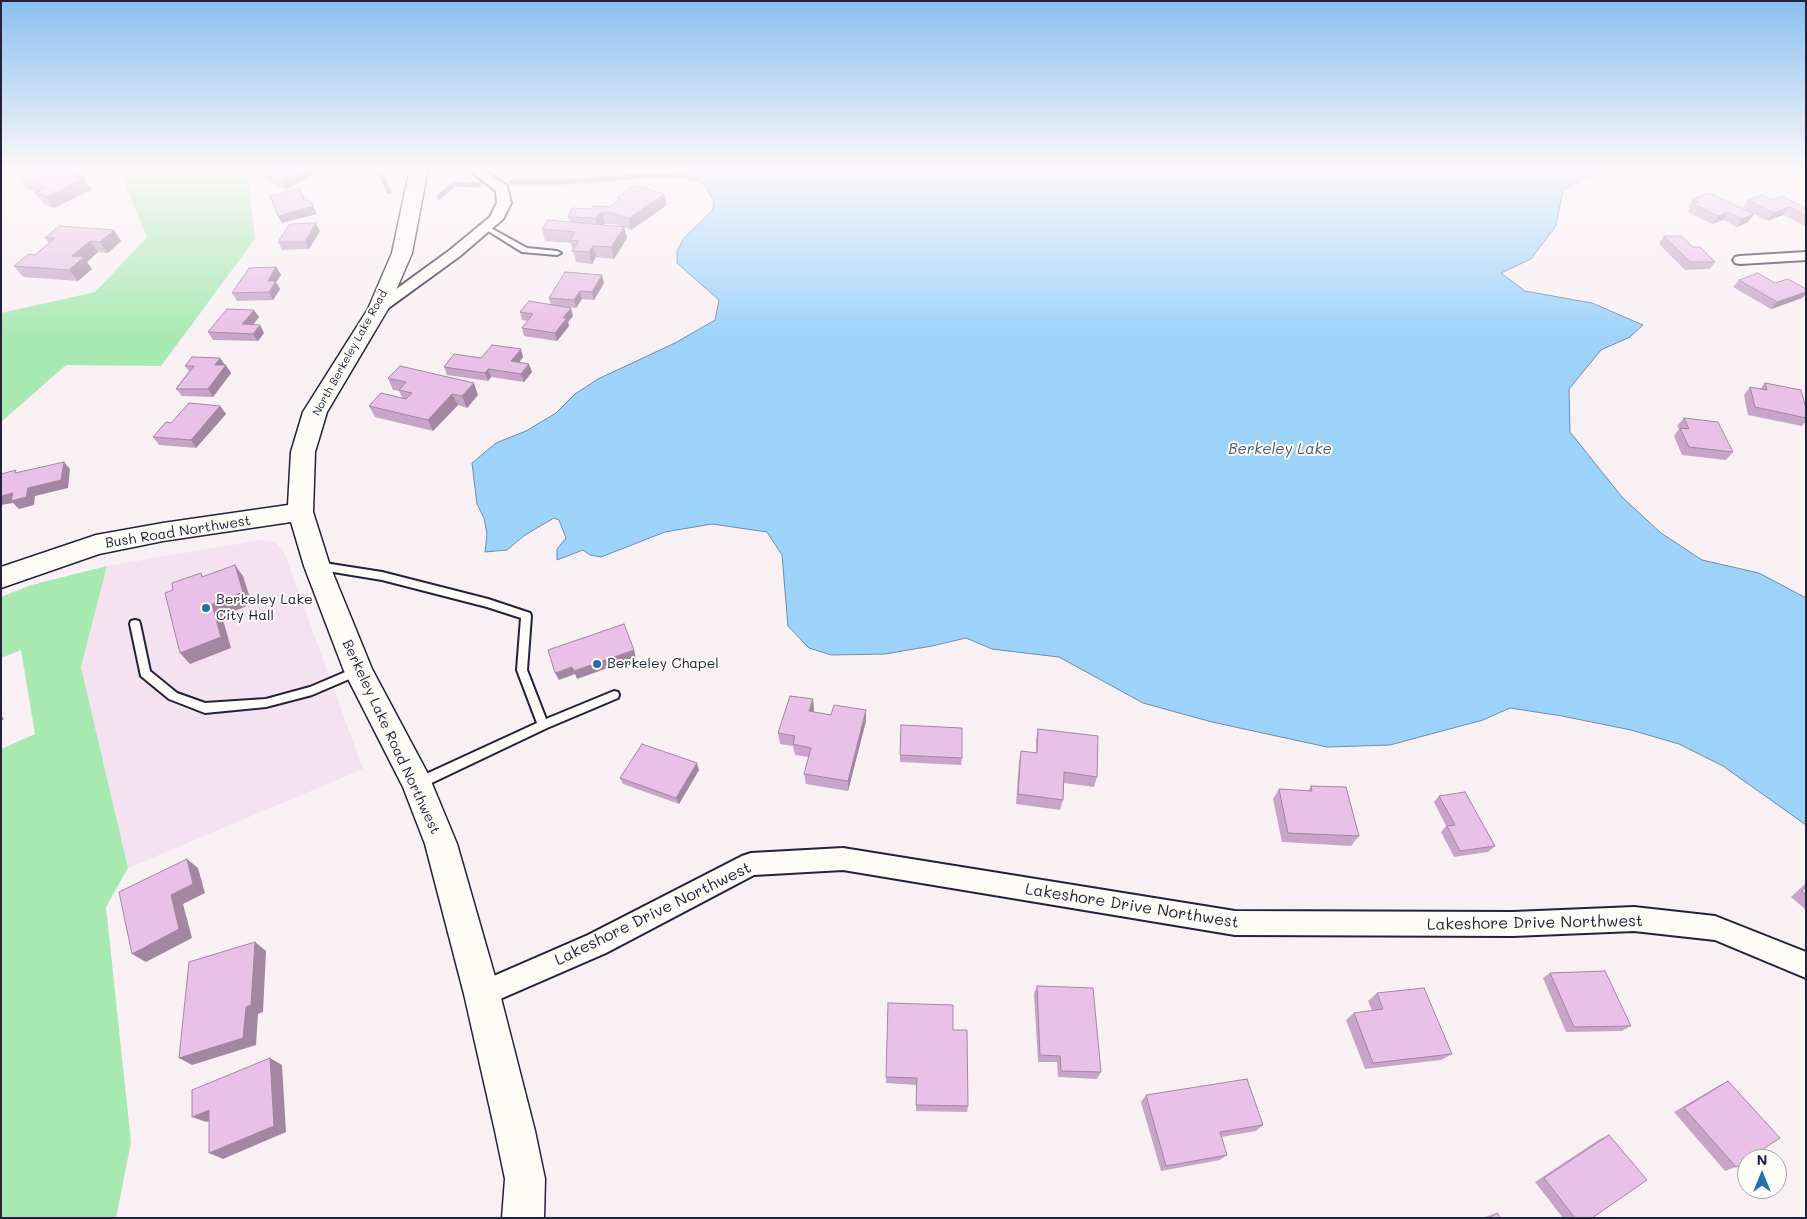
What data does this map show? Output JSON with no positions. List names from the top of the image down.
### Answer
{
  "streets": {
    "street": [
      "North Berkeley Lake Road",
      "Bush Road Northwest",
      "Berkeley Lake Road Northwest",
      "Lakeshore Drive Northwest"
    ]
  },
  "crossings": [
    ["North Berkeley Lake Road", "Bush Road Northwest"],
    ["North Berkeley Lake Road", "Berkeley Lake Road Northwest"],
    ["Bush Road Northwest", "Berkeley Lake Road Northwest"],
    ["Berkeley Lake Road Northwest", "Lakeshore Drive Northwest"]
  ],
  "water": ["Berkeley Lake"],
  "places": ["Berkeley Lake City Hall", "Berkeley Chapel"],
  "north": "top"
}
